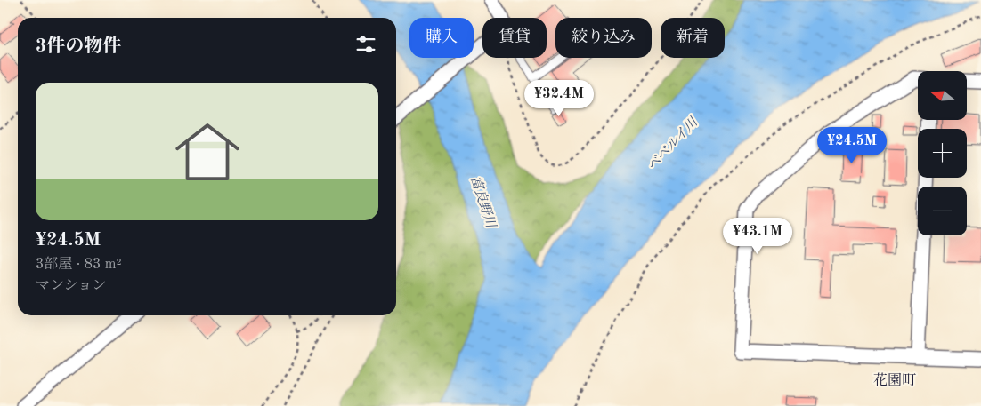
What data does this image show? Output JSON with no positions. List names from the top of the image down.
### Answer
{
  "districts": ["花園町"],
  "water": ["ベベルイ川", "富良野川"],
  "north": "left",
  "page": {
    "chip": [
      "購入",
      "賃貸",
      "絞り込み",
      "新着"
    ],
    "heading": "3件の物件",
    "map_buttons": ["+", "−"],
    "list": [
      {
        "name": "¥24.5M",
        "note": "3部屋 · 83 m² · マンション"
      }
    ],
    "price": ["¥32.4M", "¥24.5M", "¥43.1M"]
  }
}
